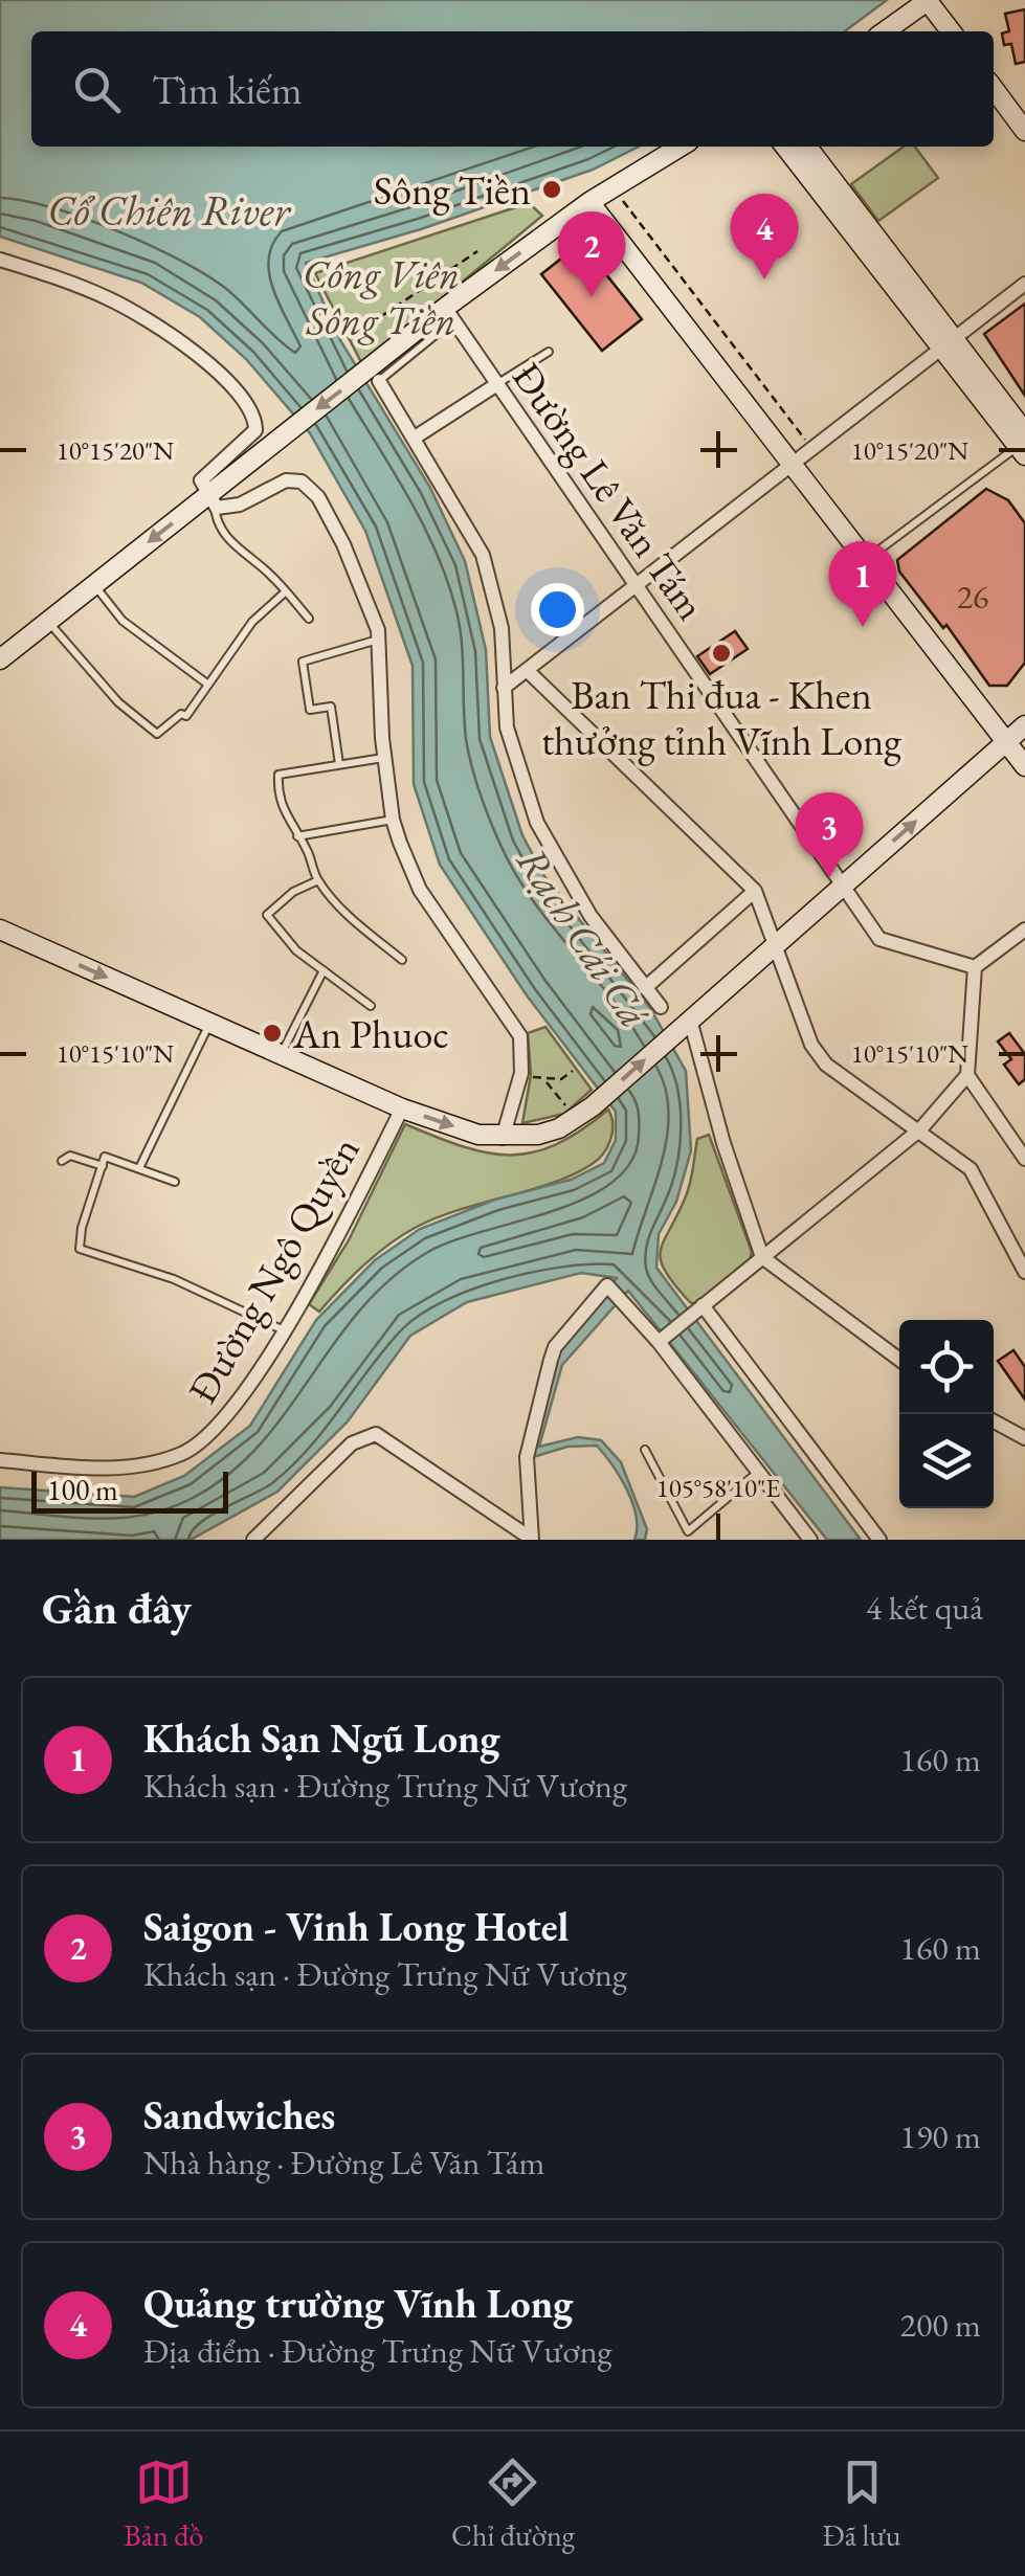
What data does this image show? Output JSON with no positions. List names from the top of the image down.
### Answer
{
  "streets": {
    "street": ["Đường Lê Văn Tám", "Đường Ngô Quyền"]
  },
  "water": ["Cổ Chiên River", "Rạch Cái Cá"],
  "parks": ["Công Viên Sông Tiền"],
  "places": ["Sông Tiền", "Ban Thi đua - Khen thưởng tỉnh Vĩnh Long", "An Phuoc"],
  "house_numbers": ["26"],
  "scale_bar": "100 m",
  "page": {
    "search": "Tìm kiếm",
    "pins": [
      "4",
      "2",
      "1",
      "3"
    ],
    "scale": "100 m",
    "heading": ["Gần đây", "4 kết quả"],
    "list": [
      {
        "mark": "1",
        "name": "Khách Sạn Ngũ Long",
        "note": "Khách sạn · Đường Trưng Nữ Vương",
        "value": "160 m"
      },
      {
        "mark": "2",
        "name": "Saigon - Vinh Long Hotel",
        "note": "Khách sạn · Đường Trưng Nữ Vương",
        "value": "160 m"
      },
      {
        "mark": "3",
        "name": "Sandwiches",
        "note": "Nhà hàng · Đường Lê Văn Tám",
        "value": "190 m"
      },
      {
        "mark": "4",
        "name": "Quảng trường Vĩnh Long",
        "note": "Địa điểm · Đường Trưng Nữ Vương",
        "value": "200 m"
      }
    ],
    "nav": ["Bản đồ", "Chỉ đường", "Đã lưu"]
  },
  "coordinates": ["10°15'20\"N", "10°15'10\"N", "105°58'10\"E"]
}
